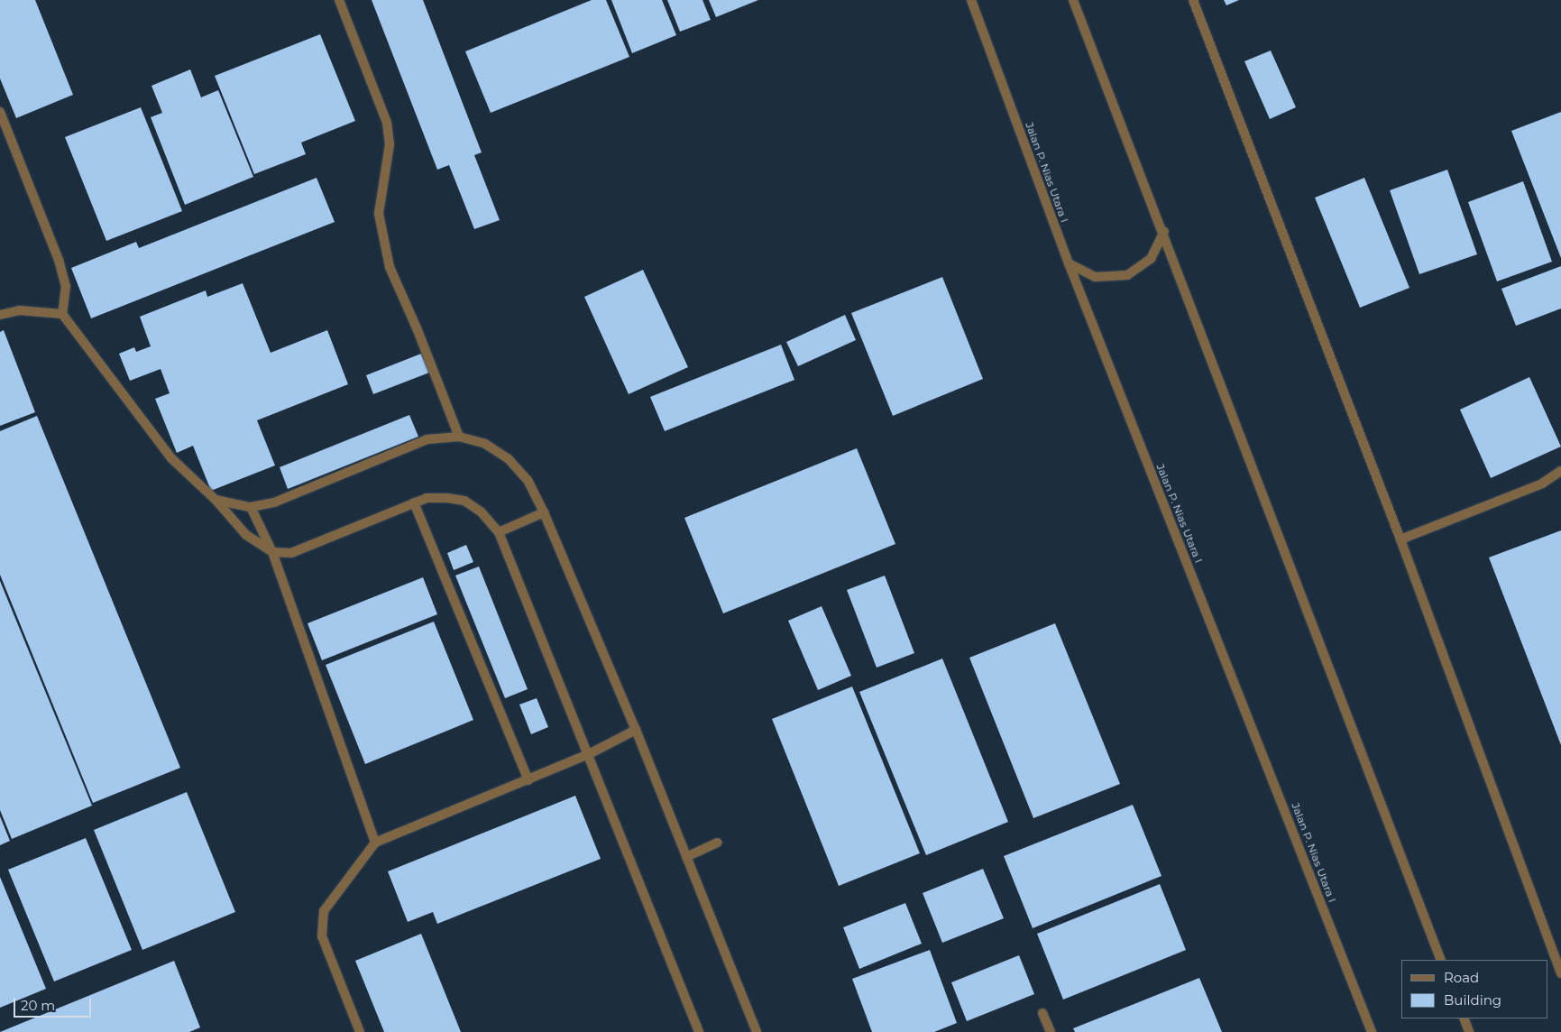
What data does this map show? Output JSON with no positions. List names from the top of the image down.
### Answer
{
  "streets": {
    "street": ["Jalan P. Nias Utara I"]
  },
  "legend": ["Road", "Building"],
  "scale_bar": "20 m"
}
